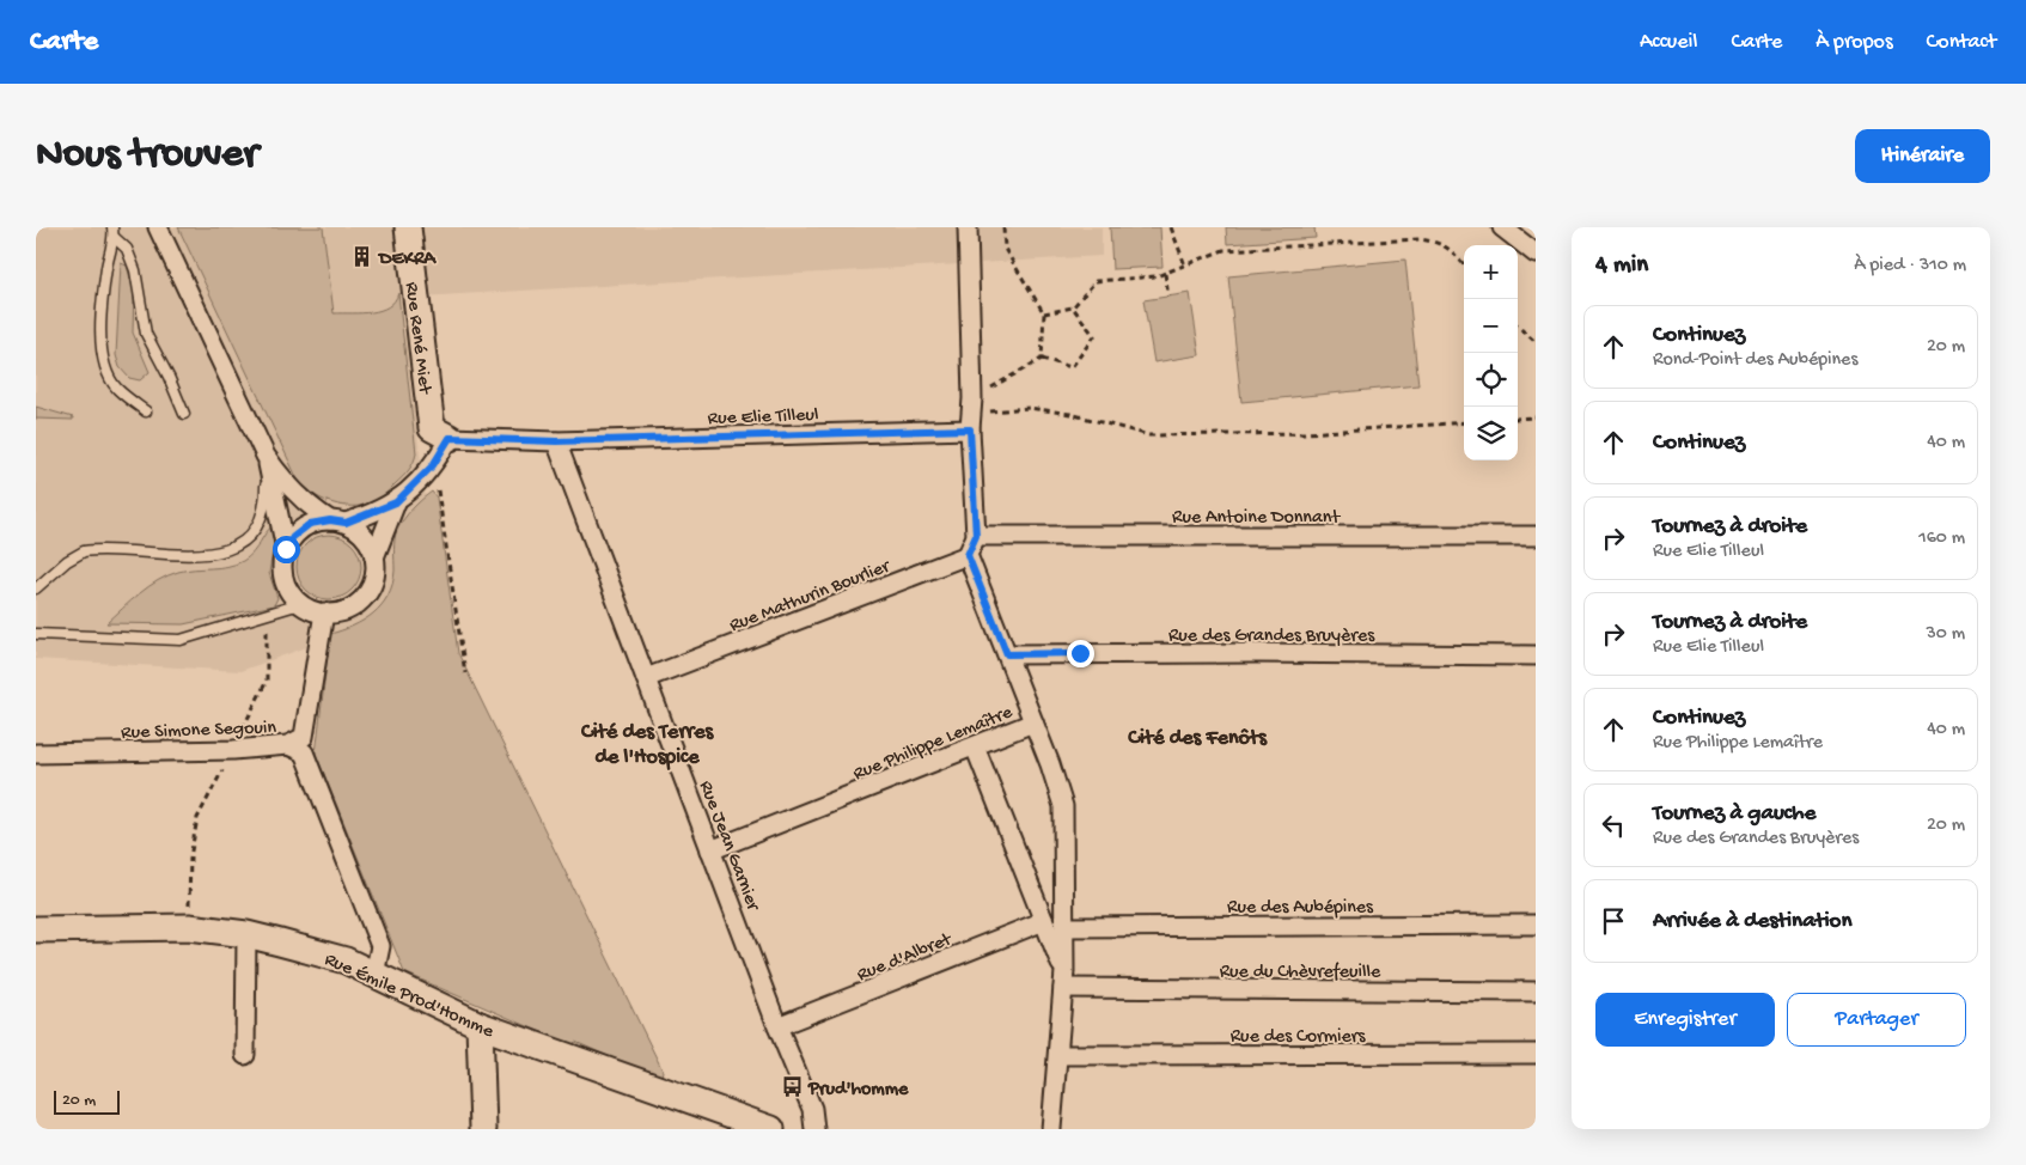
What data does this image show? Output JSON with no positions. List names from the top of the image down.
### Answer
{
  "streets": {
    "street": [
      "Rue René Miet",
      "Rue Elie Tilleul",
      "Rue Antoine Donnant",
      "Rue Mathurin Bourlier",
      "Rue des Grandes Bruyères",
      "Rue Simone Segouin",
      "Rue Philippe Lemaître",
      "Rue Jean Garnier",
      "Rue des Aubépines",
      "Rue d'Albret",
      "Rue du Chèvrefeuille",
      "Rue Émile Prod'Homme",
      "Rue des Cormiers"
    ]
  },
  "crossings": [
    ["Rue René Miet", "Rue Elie Tilleul"],
    ["Rue Elie Tilleul", "Rue Jean Garnier"],
    ["Rue Mathurin Bourlier", "Rue Philippe Lemaître"],
    ["Rue Mathurin Bourlier", "Rue Jean Garnier"],
    ["Rue des Grandes Bruyères", "Rue Philippe Lemaître"],
    ["Rue Simone Segouin", "Rue Émile Prod'Homme"],
    ["Rue Philippe Lemaître", "Rue Jean Garnier"],
    ["Rue Jean Garnier", "Rue d'Albret"]
  ],
  "districts": ["Cité des Terres de l'Hospice", "Cité des Fenôts"],
  "places": {
    "building": ["DEKRA"],
    "bus stop": ["Prud'homme"]
  },
  "scale_bar": "20 m",
  "page": {
    "header": "Carte",
    "nav": [
      "Accueil",
      "Carte",
      "À propos",
      "Contact"
    ],
    "buttons": [
      "Itinéraire",
      ["Enregistrer", "Partager"]
    ],
    "title": "Nous trouver",
    "heading": ["4 min", "À pied · 310 m"],
    "map_buttons": ["+", "−"],
    "list": [
      ["Continuez", "Rond-Point des Aubépines", "20 m"],
      ["Continuez", "40 m"],
      ["Tournez à droite", "Rue Elie Tilleul", "160 m"],
      ["Tournez à droite", "Rue Elie Tilleul", "30 m"],
      ["Continuez", "Rue Philippe Lemaître", "40 m"],
      ["Tournez à gauche", "Rue des Grandes Bruyères", "20 m"],
      "Arrivée à destination"
    ],
    "scale": "20 m"
  }
}
